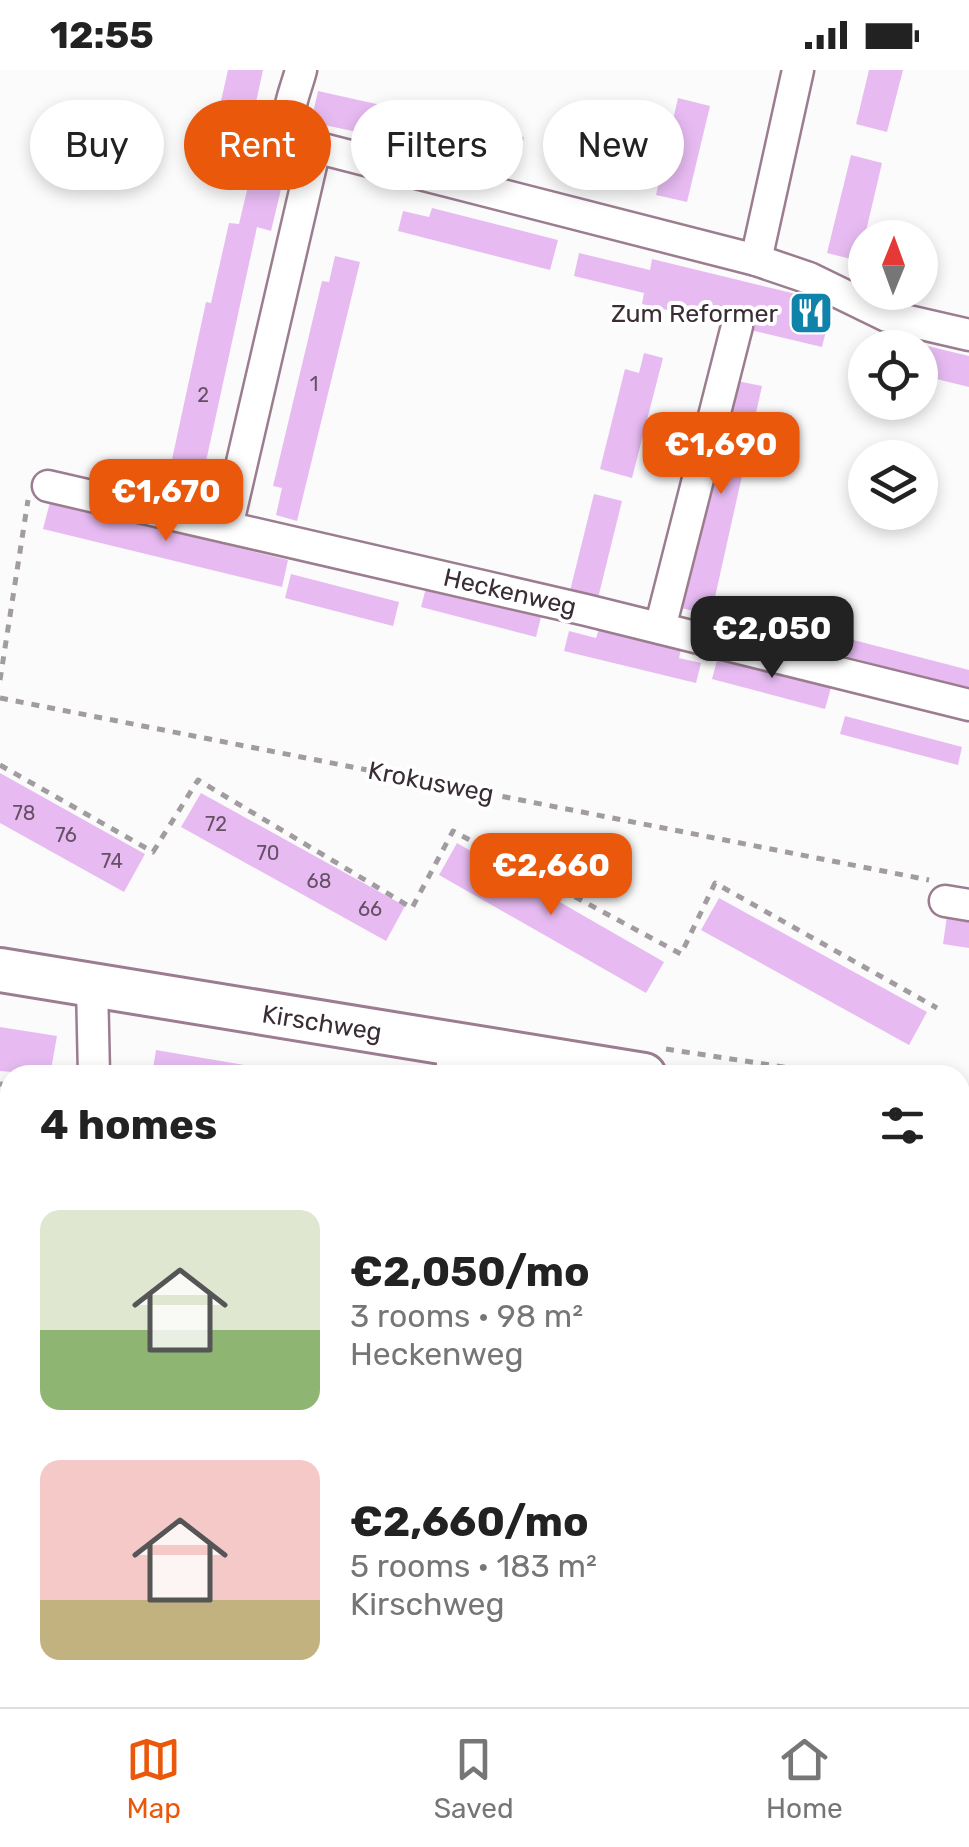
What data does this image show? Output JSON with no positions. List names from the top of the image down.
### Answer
{
  "streets": {
    "main road": ["Kirschweg"],
    "street": ["Heckenweg"],
    "path": ["Krokusweg"]
  },
  "places": {
    "restaurant": ["Zum Reformer"]
  },
  "house_numbers": [
    "1",
    "2",
    "78",
    "72",
    "76",
    "70",
    "74",
    "68",
    "66"
  ],
  "north": "top",
  "page": {
    "status": "12:55",
    "chip": [
      "Buy",
      "Rent",
      "Filters",
      "New"
    ],
    "price": [
      "€1,690",
      "€1,670",
      "€2,050",
      "€2,660"
    ],
    "heading": "4 homes",
    "list": [
      {
        "name": "€2,050/mo",
        "note": "3 rooms · 98 m² · Heckenweg"
      },
      {
        "name": "€2,660/mo",
        "note": "5 rooms · 183 m² · Kirschweg"
      }
    ],
    "tabs": ["Map", "Saved", "Home"]
  }
}
